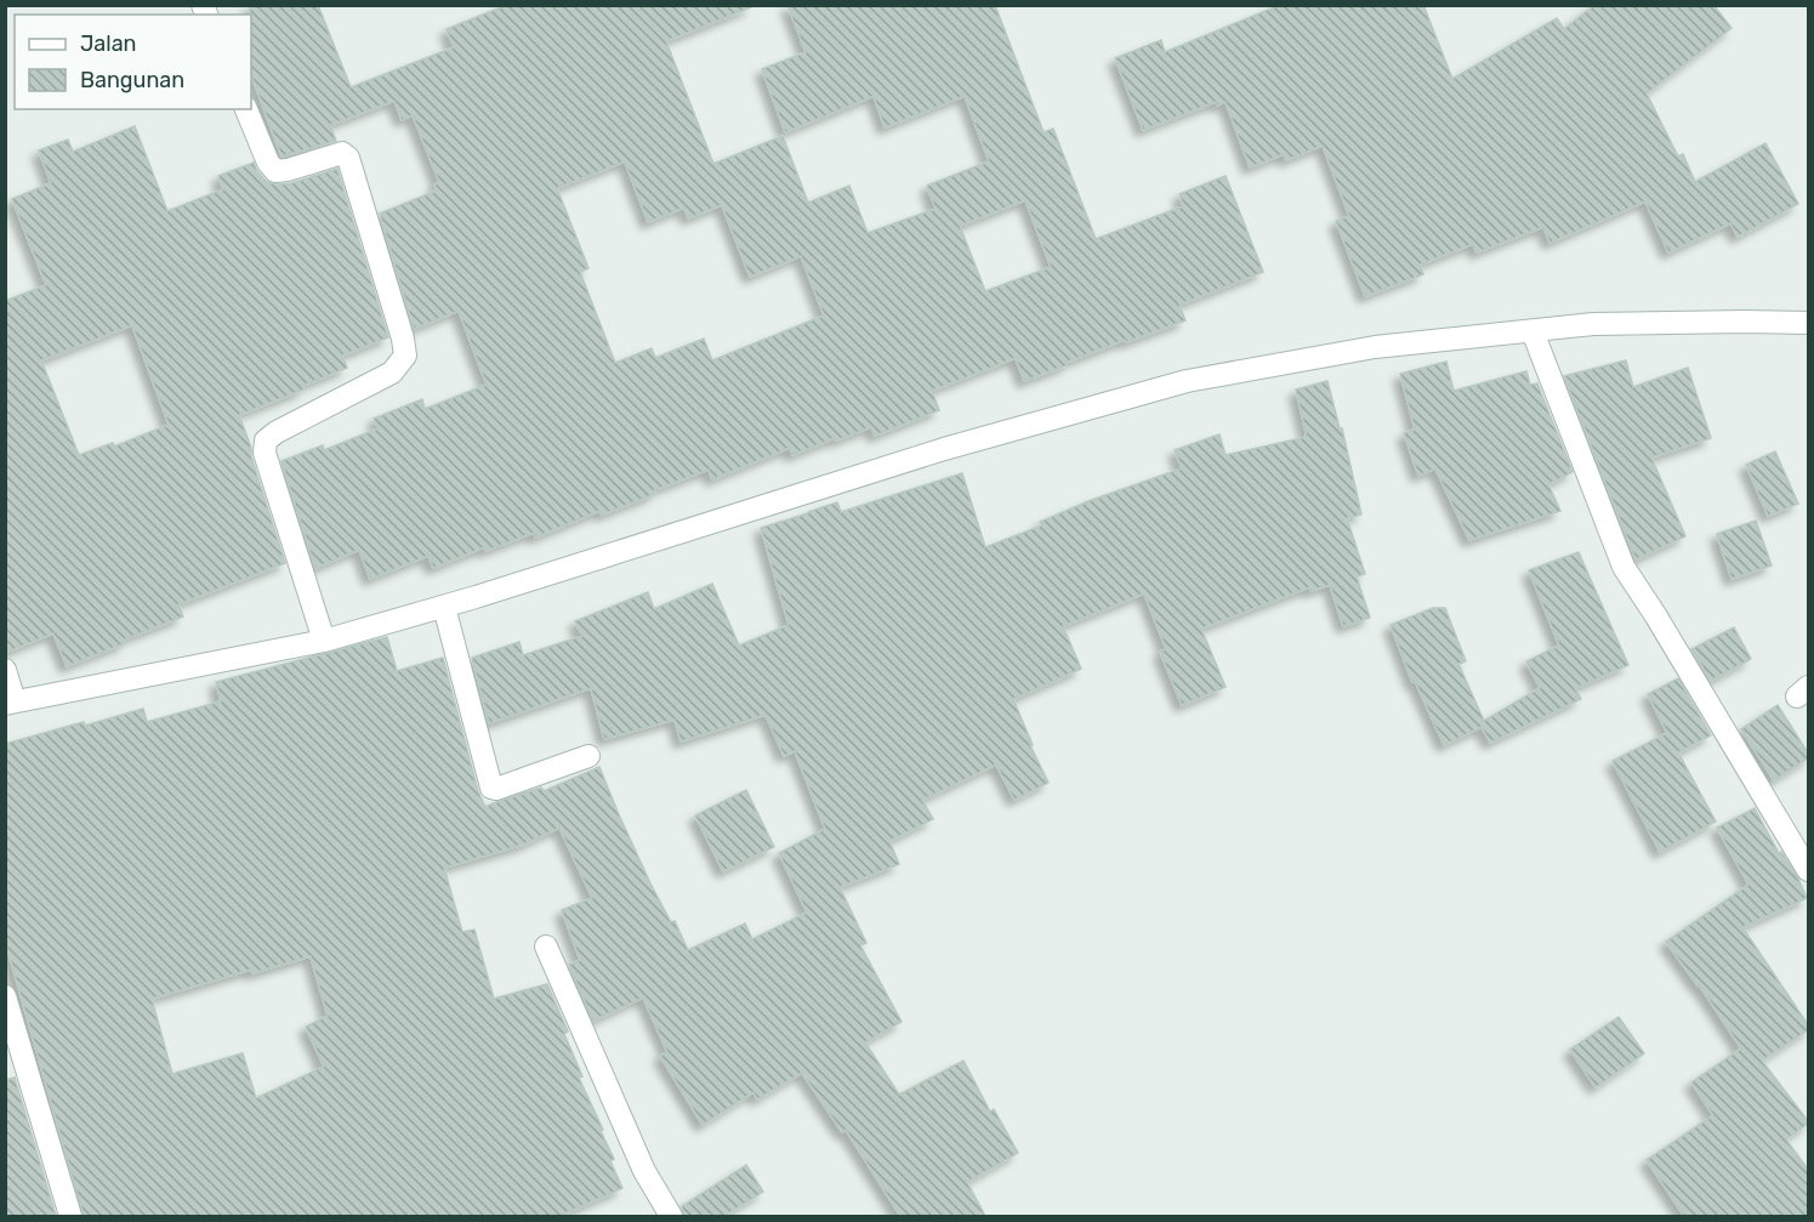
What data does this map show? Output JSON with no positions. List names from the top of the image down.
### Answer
{
  "legend": ["Jalan", "Bangunan"]
}
